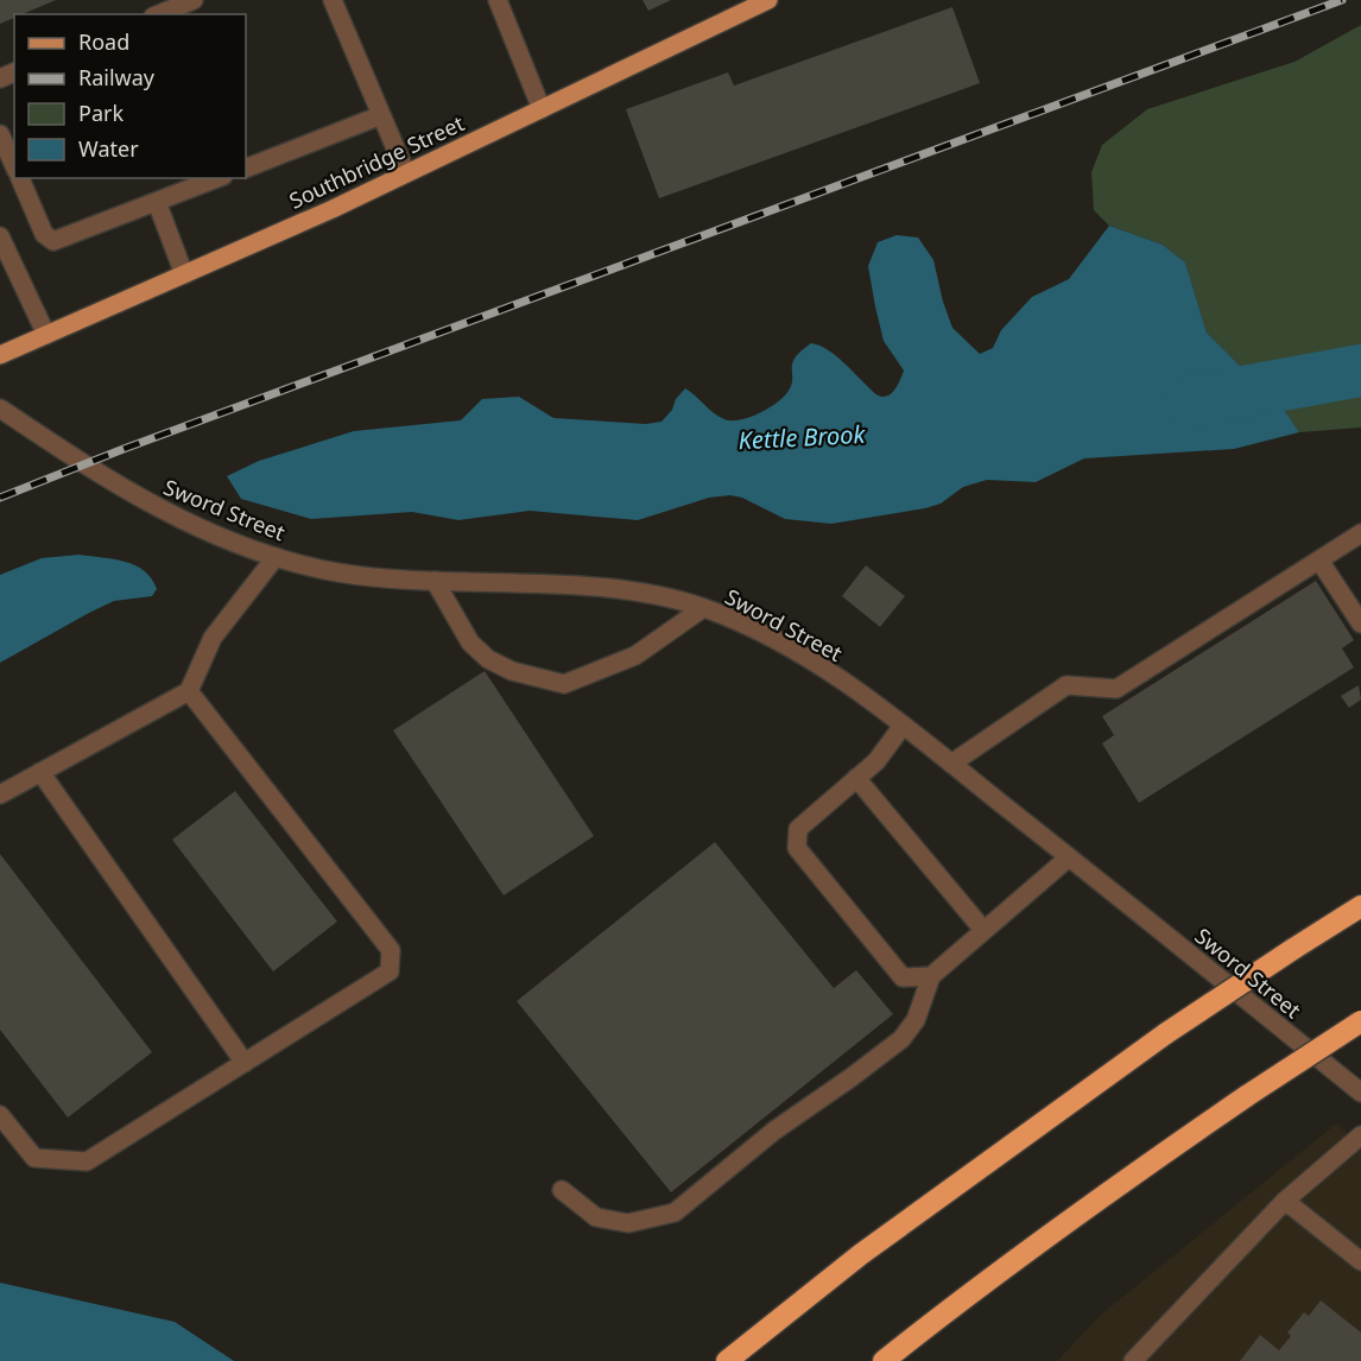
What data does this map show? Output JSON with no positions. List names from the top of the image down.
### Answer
{
  "streets": {
    "main road": ["Southbridge Street"],
    "street": ["Sword Street"]
  },
  "water": ["Kettle Brook"],
  "legend": [
    "Road",
    "Railway",
    "Park",
    "Water"
  ]
}
